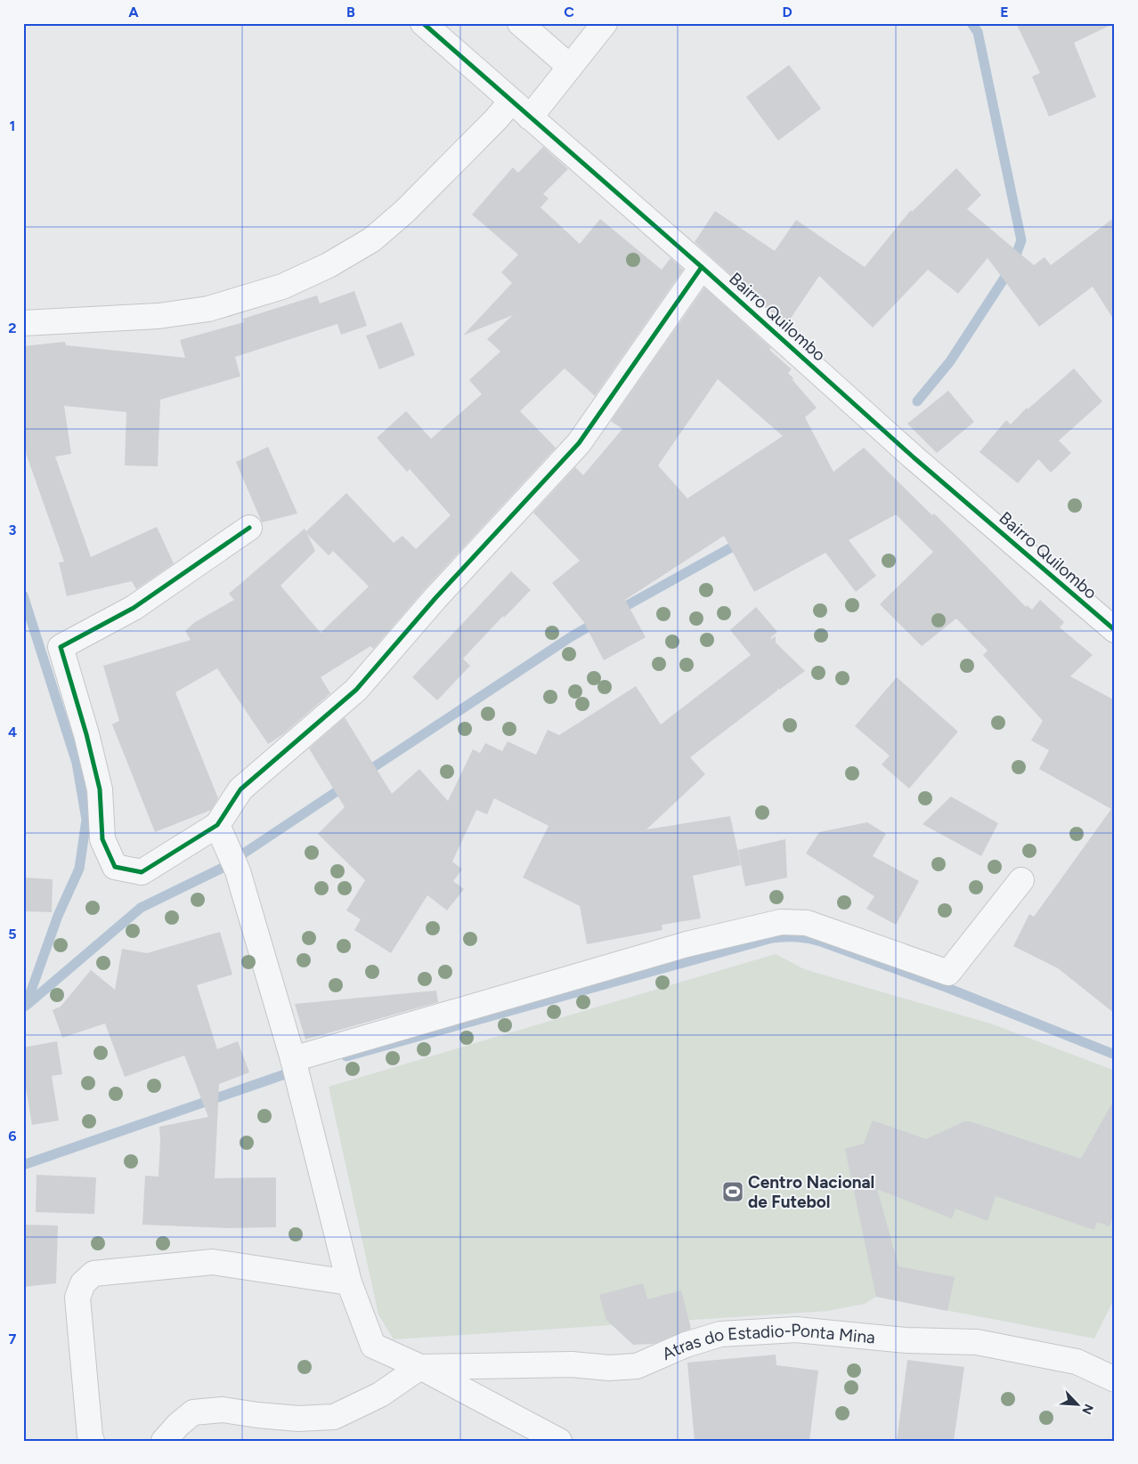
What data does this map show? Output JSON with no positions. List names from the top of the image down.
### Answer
{
  "streets": {
    "street": ["Bairro Quilombo", "Atras do Estadio-Ponta Mina"]
  },
  "places": {
    "sports": ["Centro Nacional de Futebol"]
  },
  "north": "bottom right",
  "grid": {
    "columns": [
      "A",
      "B",
      "C",
      "D",
      "E"
    ],
    "rows": [
      "1",
      "2",
      "3",
      "4",
      "5",
      "6",
      "7"
    ]
  }
}
